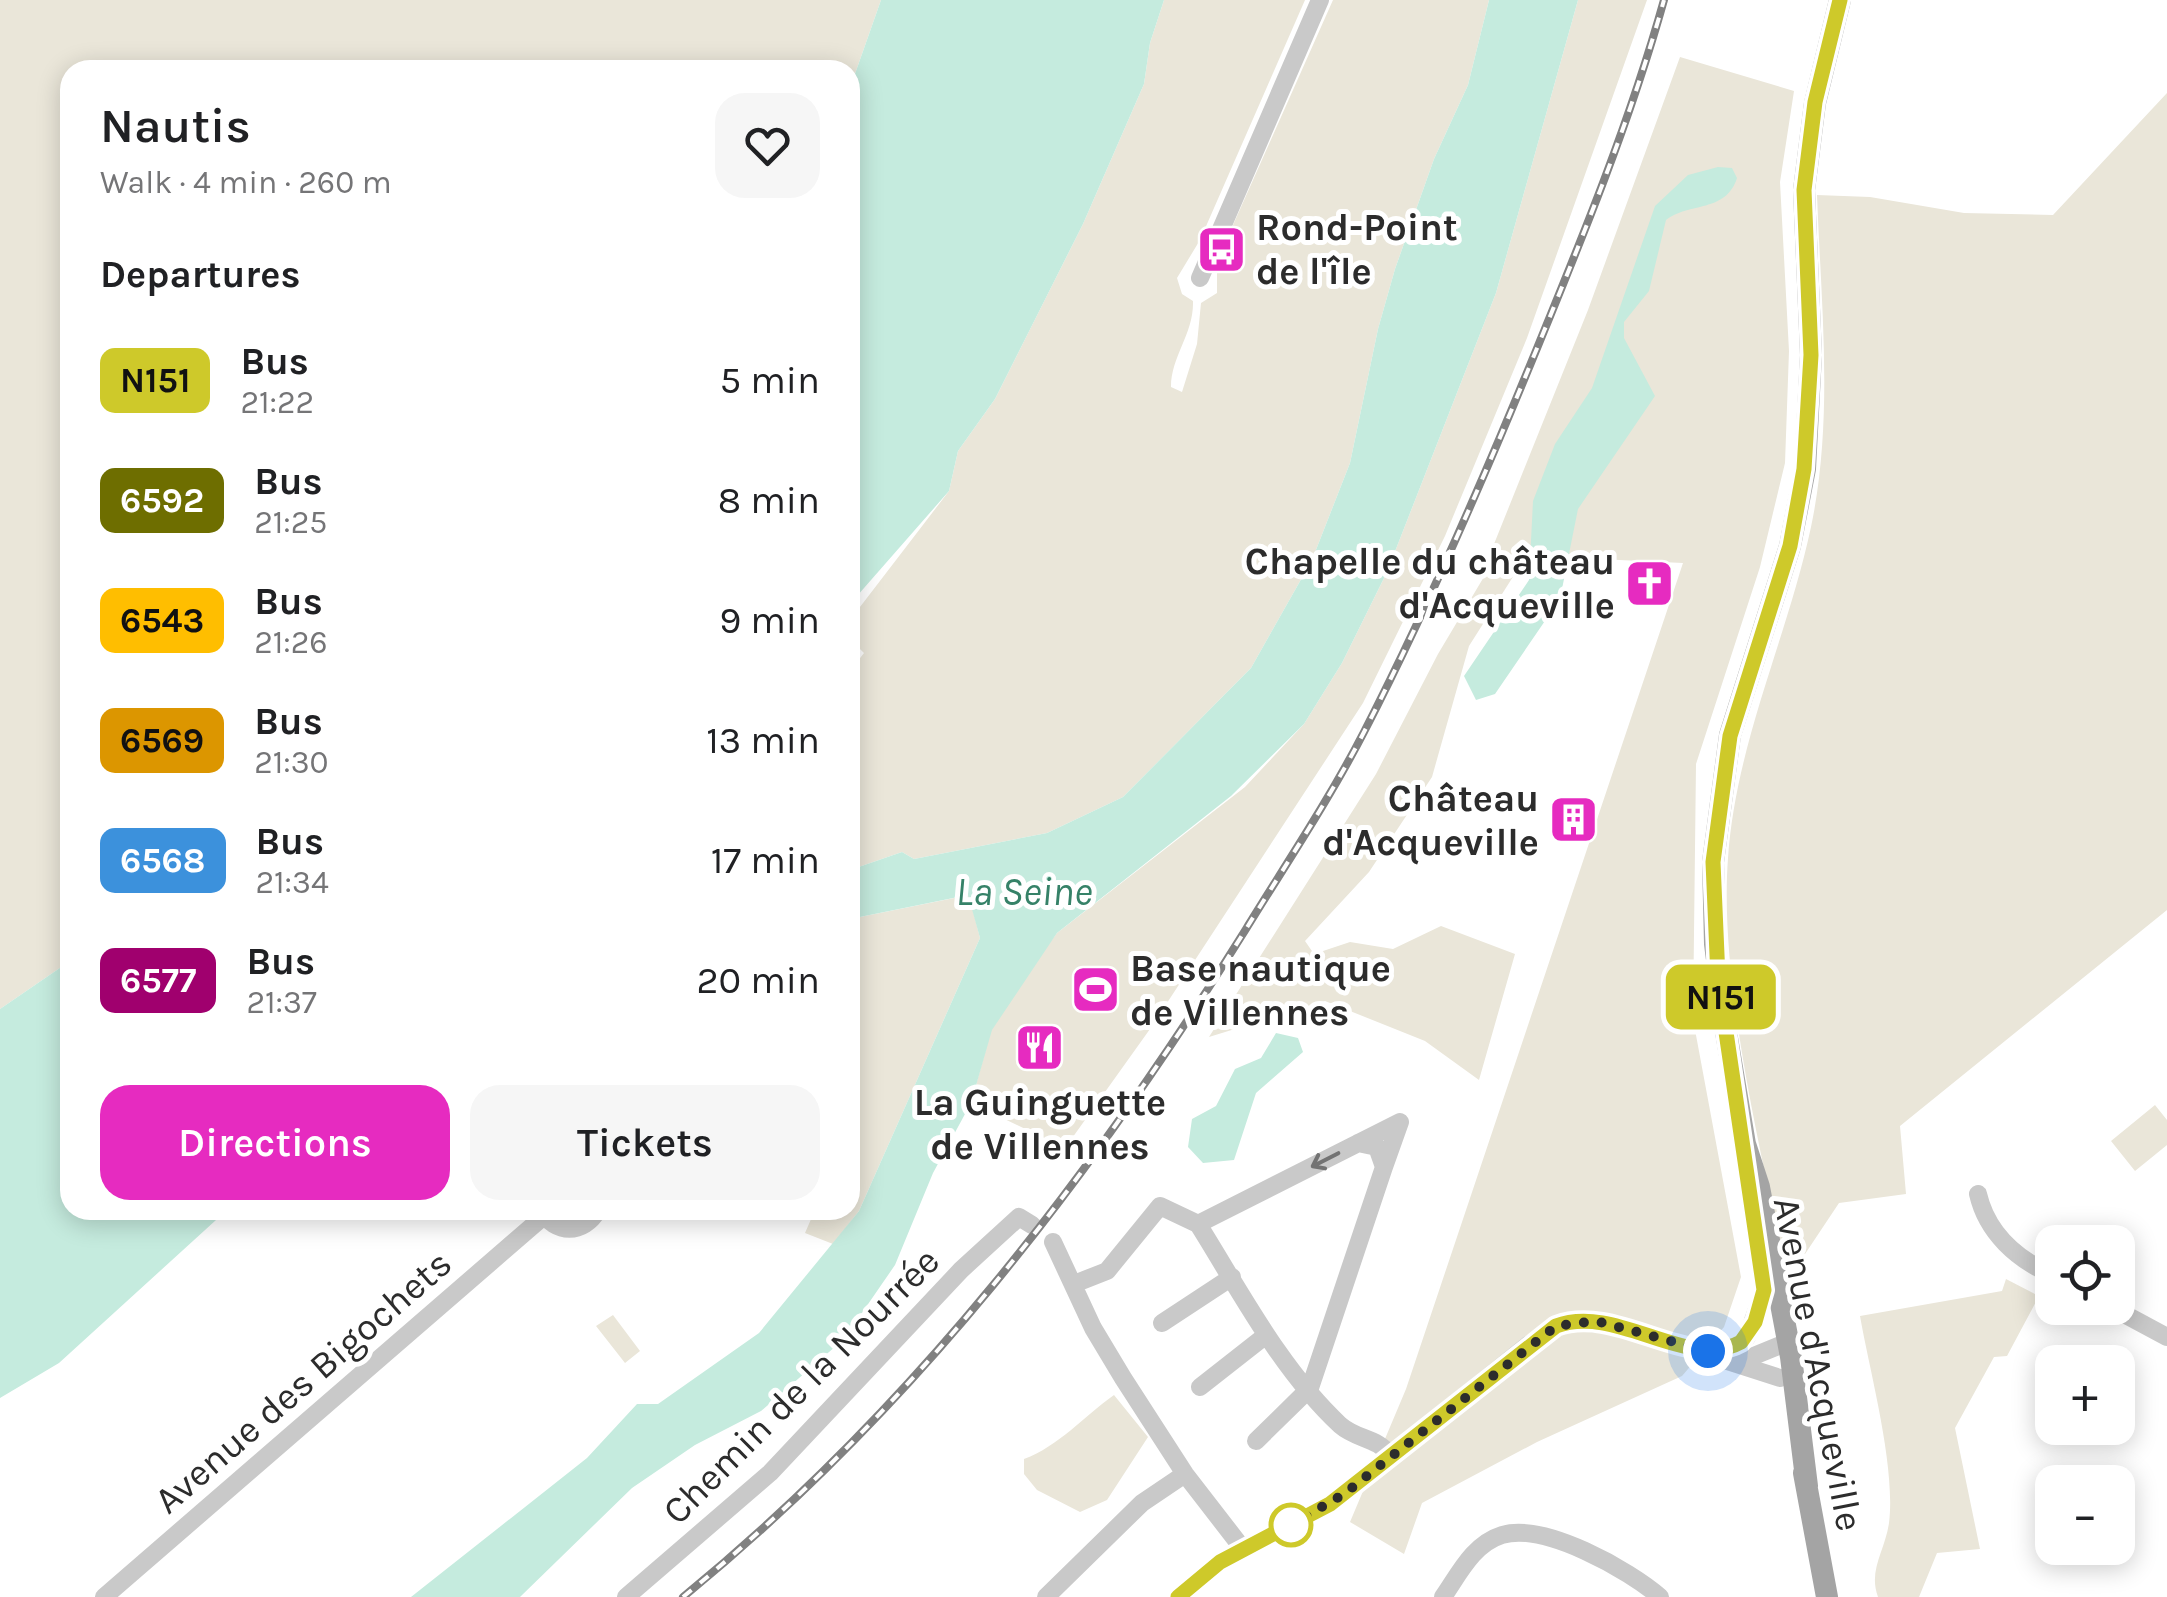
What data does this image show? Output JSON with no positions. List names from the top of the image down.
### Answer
{
  "streets": {
    "main road": ["Avenue d'Acqueville"],
    "street": ["Avenue des Bigochets", "Chemin de la Nourrée"]
  },
  "water": ["La Seine"],
  "places": {
    "bus stop": ["Rond-Point de l'île"],
    "church": ["Chapelle du château d'Acqueville"],
    "building": ["Château d'Acqueville"],
    "sports": ["Base nautique de Villennes"],
    "restaurant": ["La Guinguette de Villennes"]
  },
  "lines": ["bus line N151"],
  "page": {
    "on_map": "N151",
    "heading": [
      ["Nautis", "Walk · 4 min · 260 m"],
      "Departures"
    ],
    "list": [
      {
        "mark": "N151",
        "name": "Bus",
        "note": "21:22",
        "value": "5 min"
      },
      {
        "mark": "6592",
        "name": "Bus",
        "note": "21:25",
        "value": "8 min"
      },
      {
        "mark": "6543",
        "name": "Bus",
        "note": "21:26",
        "value": "9 min"
      },
      {
        "mark": "6569",
        "name": "Bus",
        "note": "21:30",
        "value": "13 min"
      },
      {
        "mark": "6568",
        "name": "Bus",
        "note": "21:34",
        "value": "17 min"
      },
      {
        "mark": "6577",
        "name": "Bus",
        "note": "21:37",
        "value": "20 min"
      }
    ],
    "buttons": ["Directions", "Tickets"],
    "map_buttons": ["+", "−"]
  }
}
